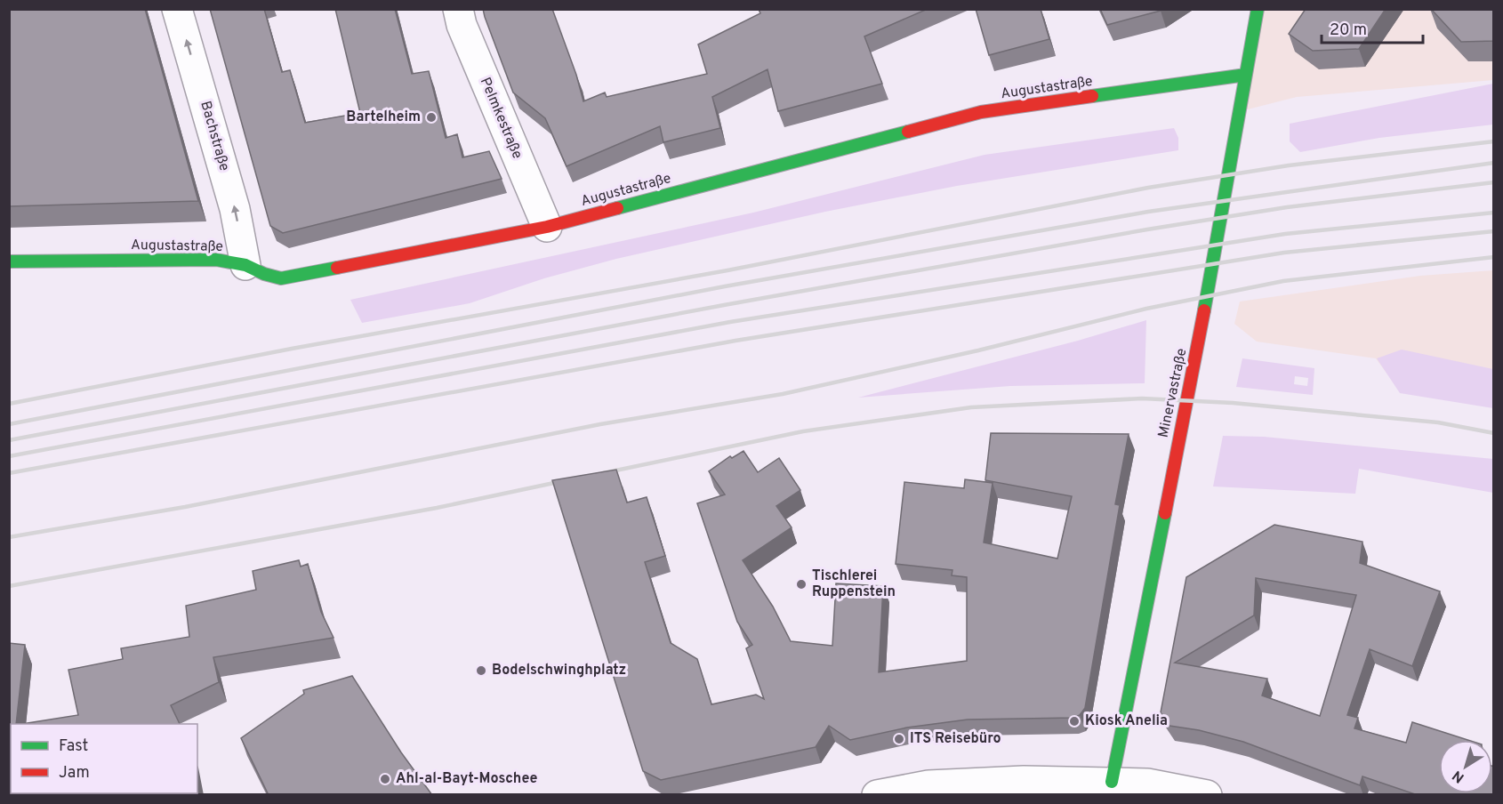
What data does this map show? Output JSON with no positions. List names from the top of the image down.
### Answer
{
  "streets": {
    "street": [
      "Augustastraße",
      "Pelmkestraße",
      "Bachstraße",
      "Minervastraße"
    ]
  },
  "crossings": [
    ["Augustastraße", "Pelmkestraße"],
    ["Augustastraße", "Bachstraße"],
    ["Augustastraße", "Minervastraße"]
  ],
  "one_way": ["Bachstraße"],
  "places": [
    "Bartelheim",
    "Tischlerei Ruppenstein",
    "Bodelschwinghplatz",
    "Kiosk Anelia",
    "ITS Reisebüro",
    "Ahl-al-Bayt-Moschee"
  ],
  "legend": ["Fast", "Jam"],
  "scale_bar": "20 m",
  "north": "bottom left"
}
